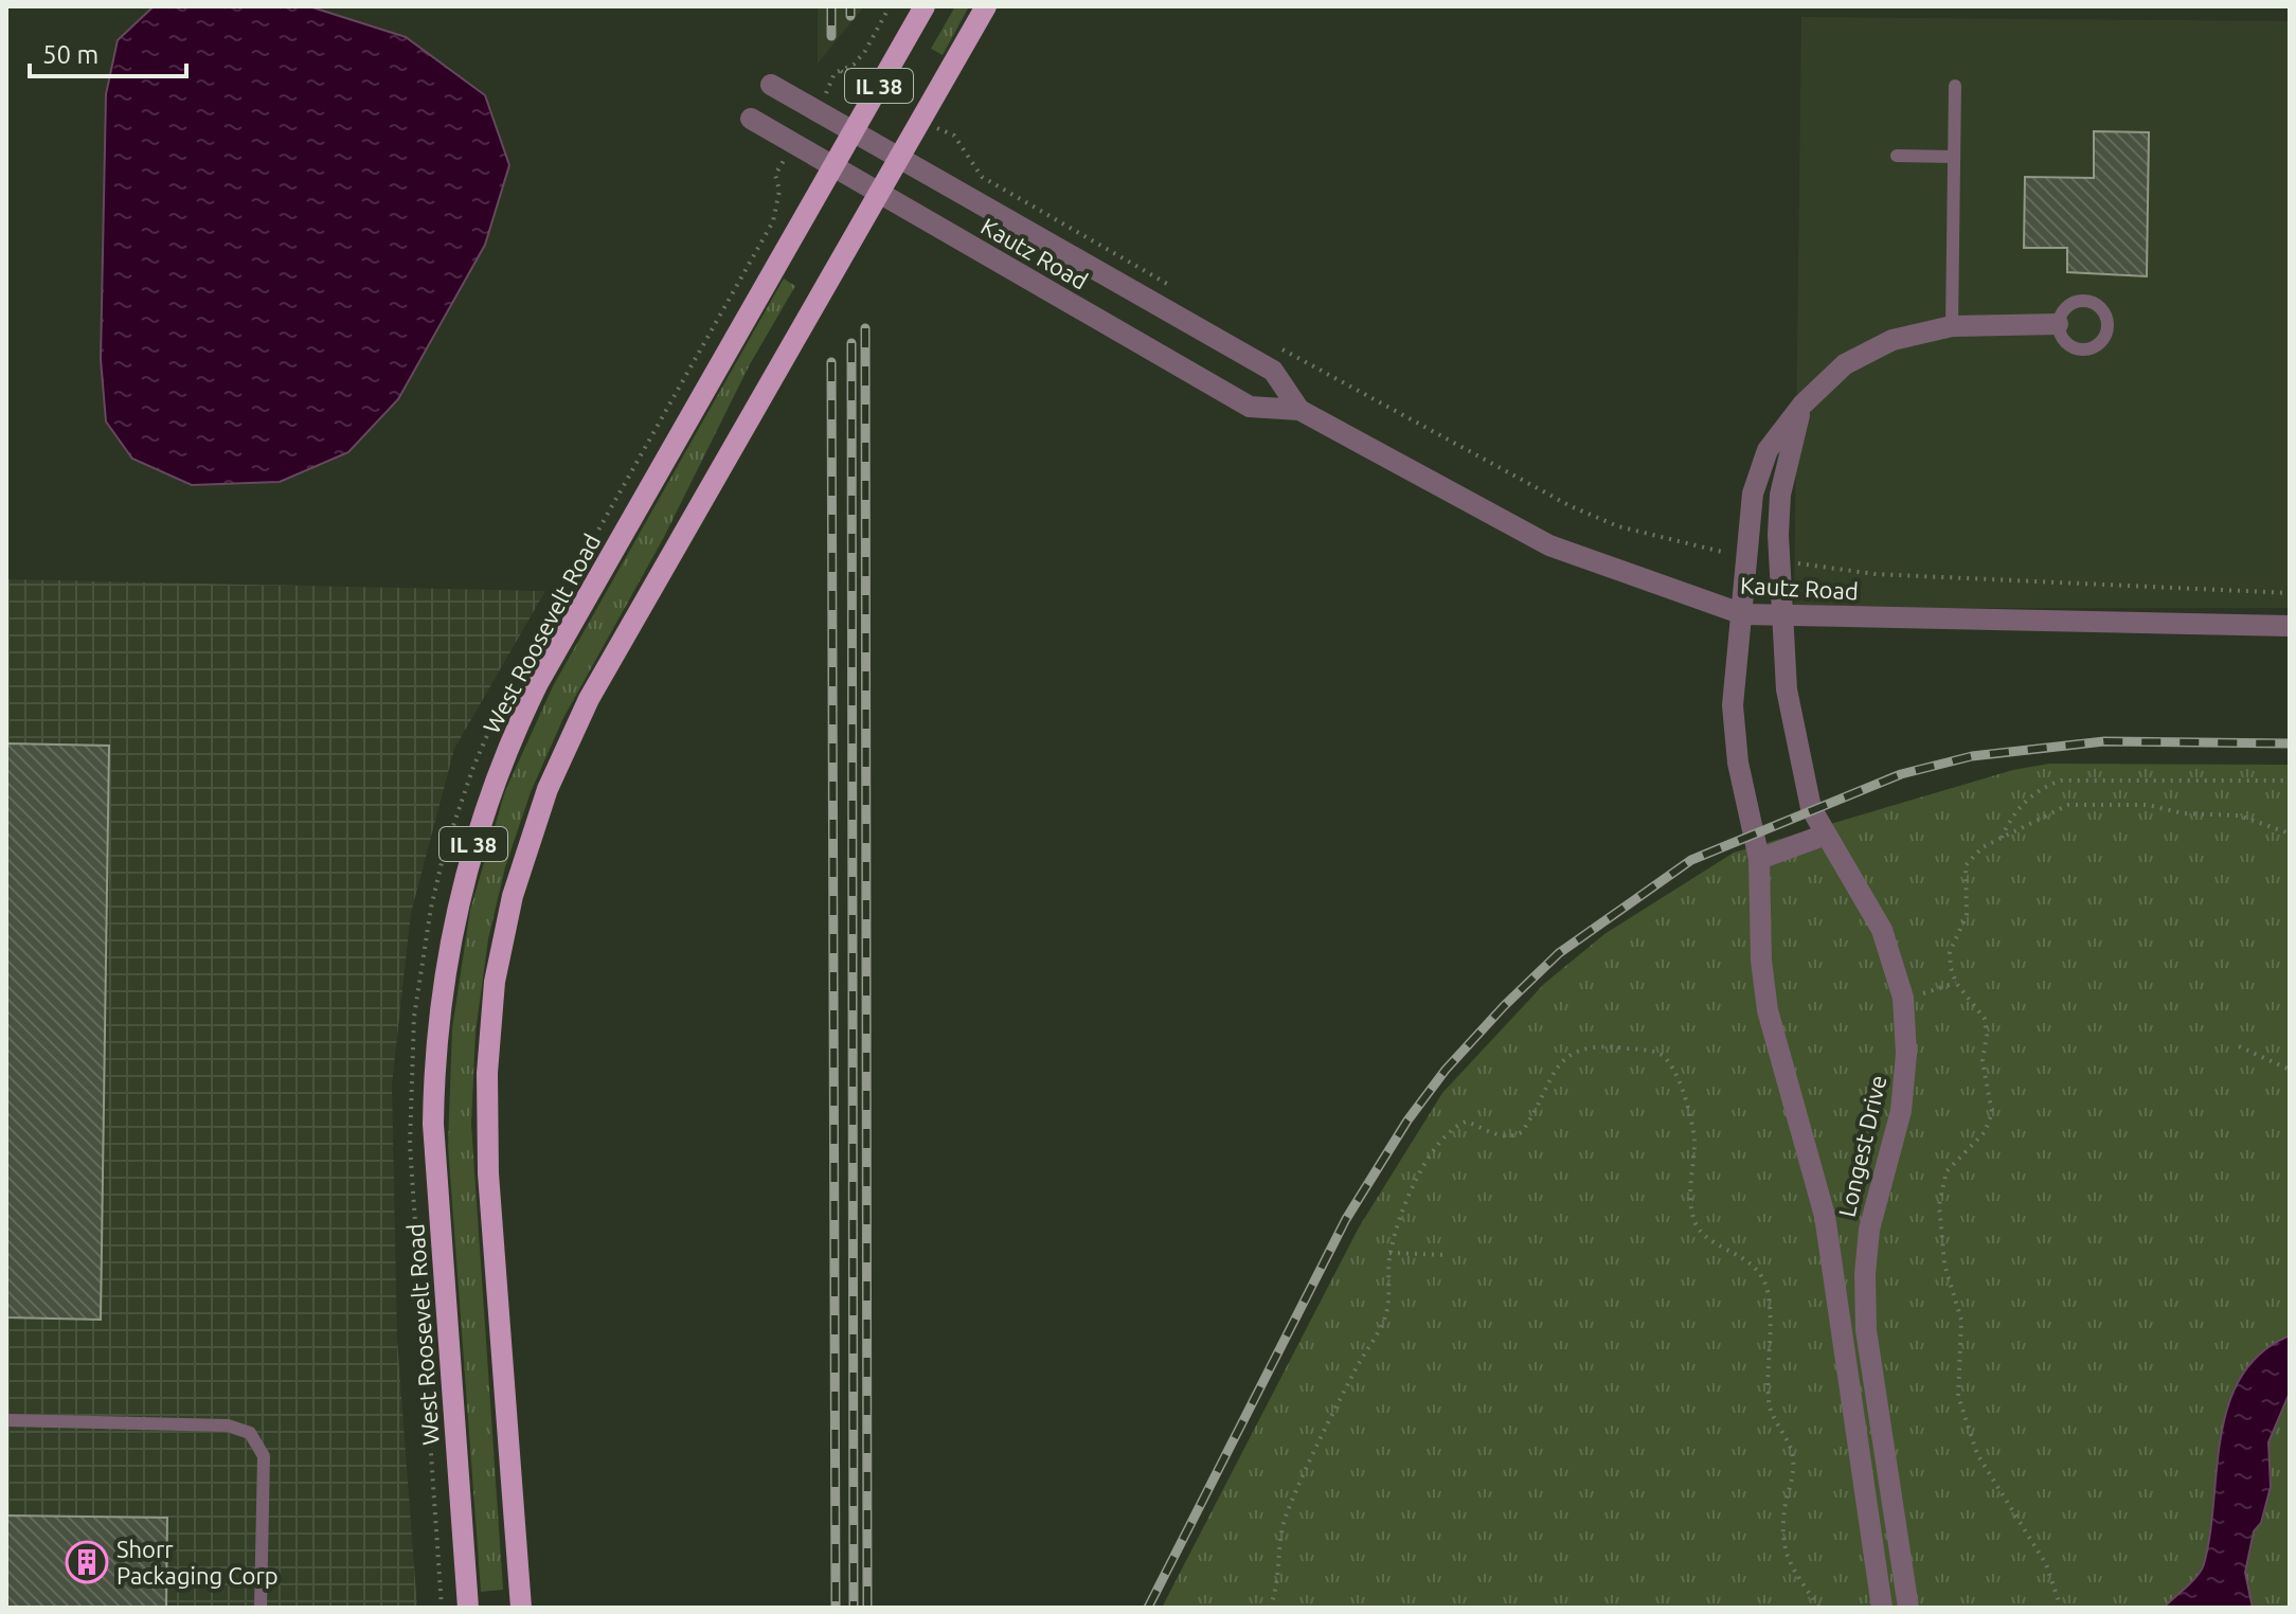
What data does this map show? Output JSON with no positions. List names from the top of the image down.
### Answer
{
  "streets": {
    "main road": ["IL 38", "West Roosevelt Road"],
    "street": ["Kautz Road", "Longest Drive"]
  },
  "crossings": [
    ["IL 38", "Kautz Road"],
    ["Kautz Road", "West Roosevelt Road"],
    ["Kautz Road", "Longest Drive"]
  ],
  "places": {
    "building": ["Shorr Packaging Corp"]
  },
  "scale_bar": "50 m"
}
